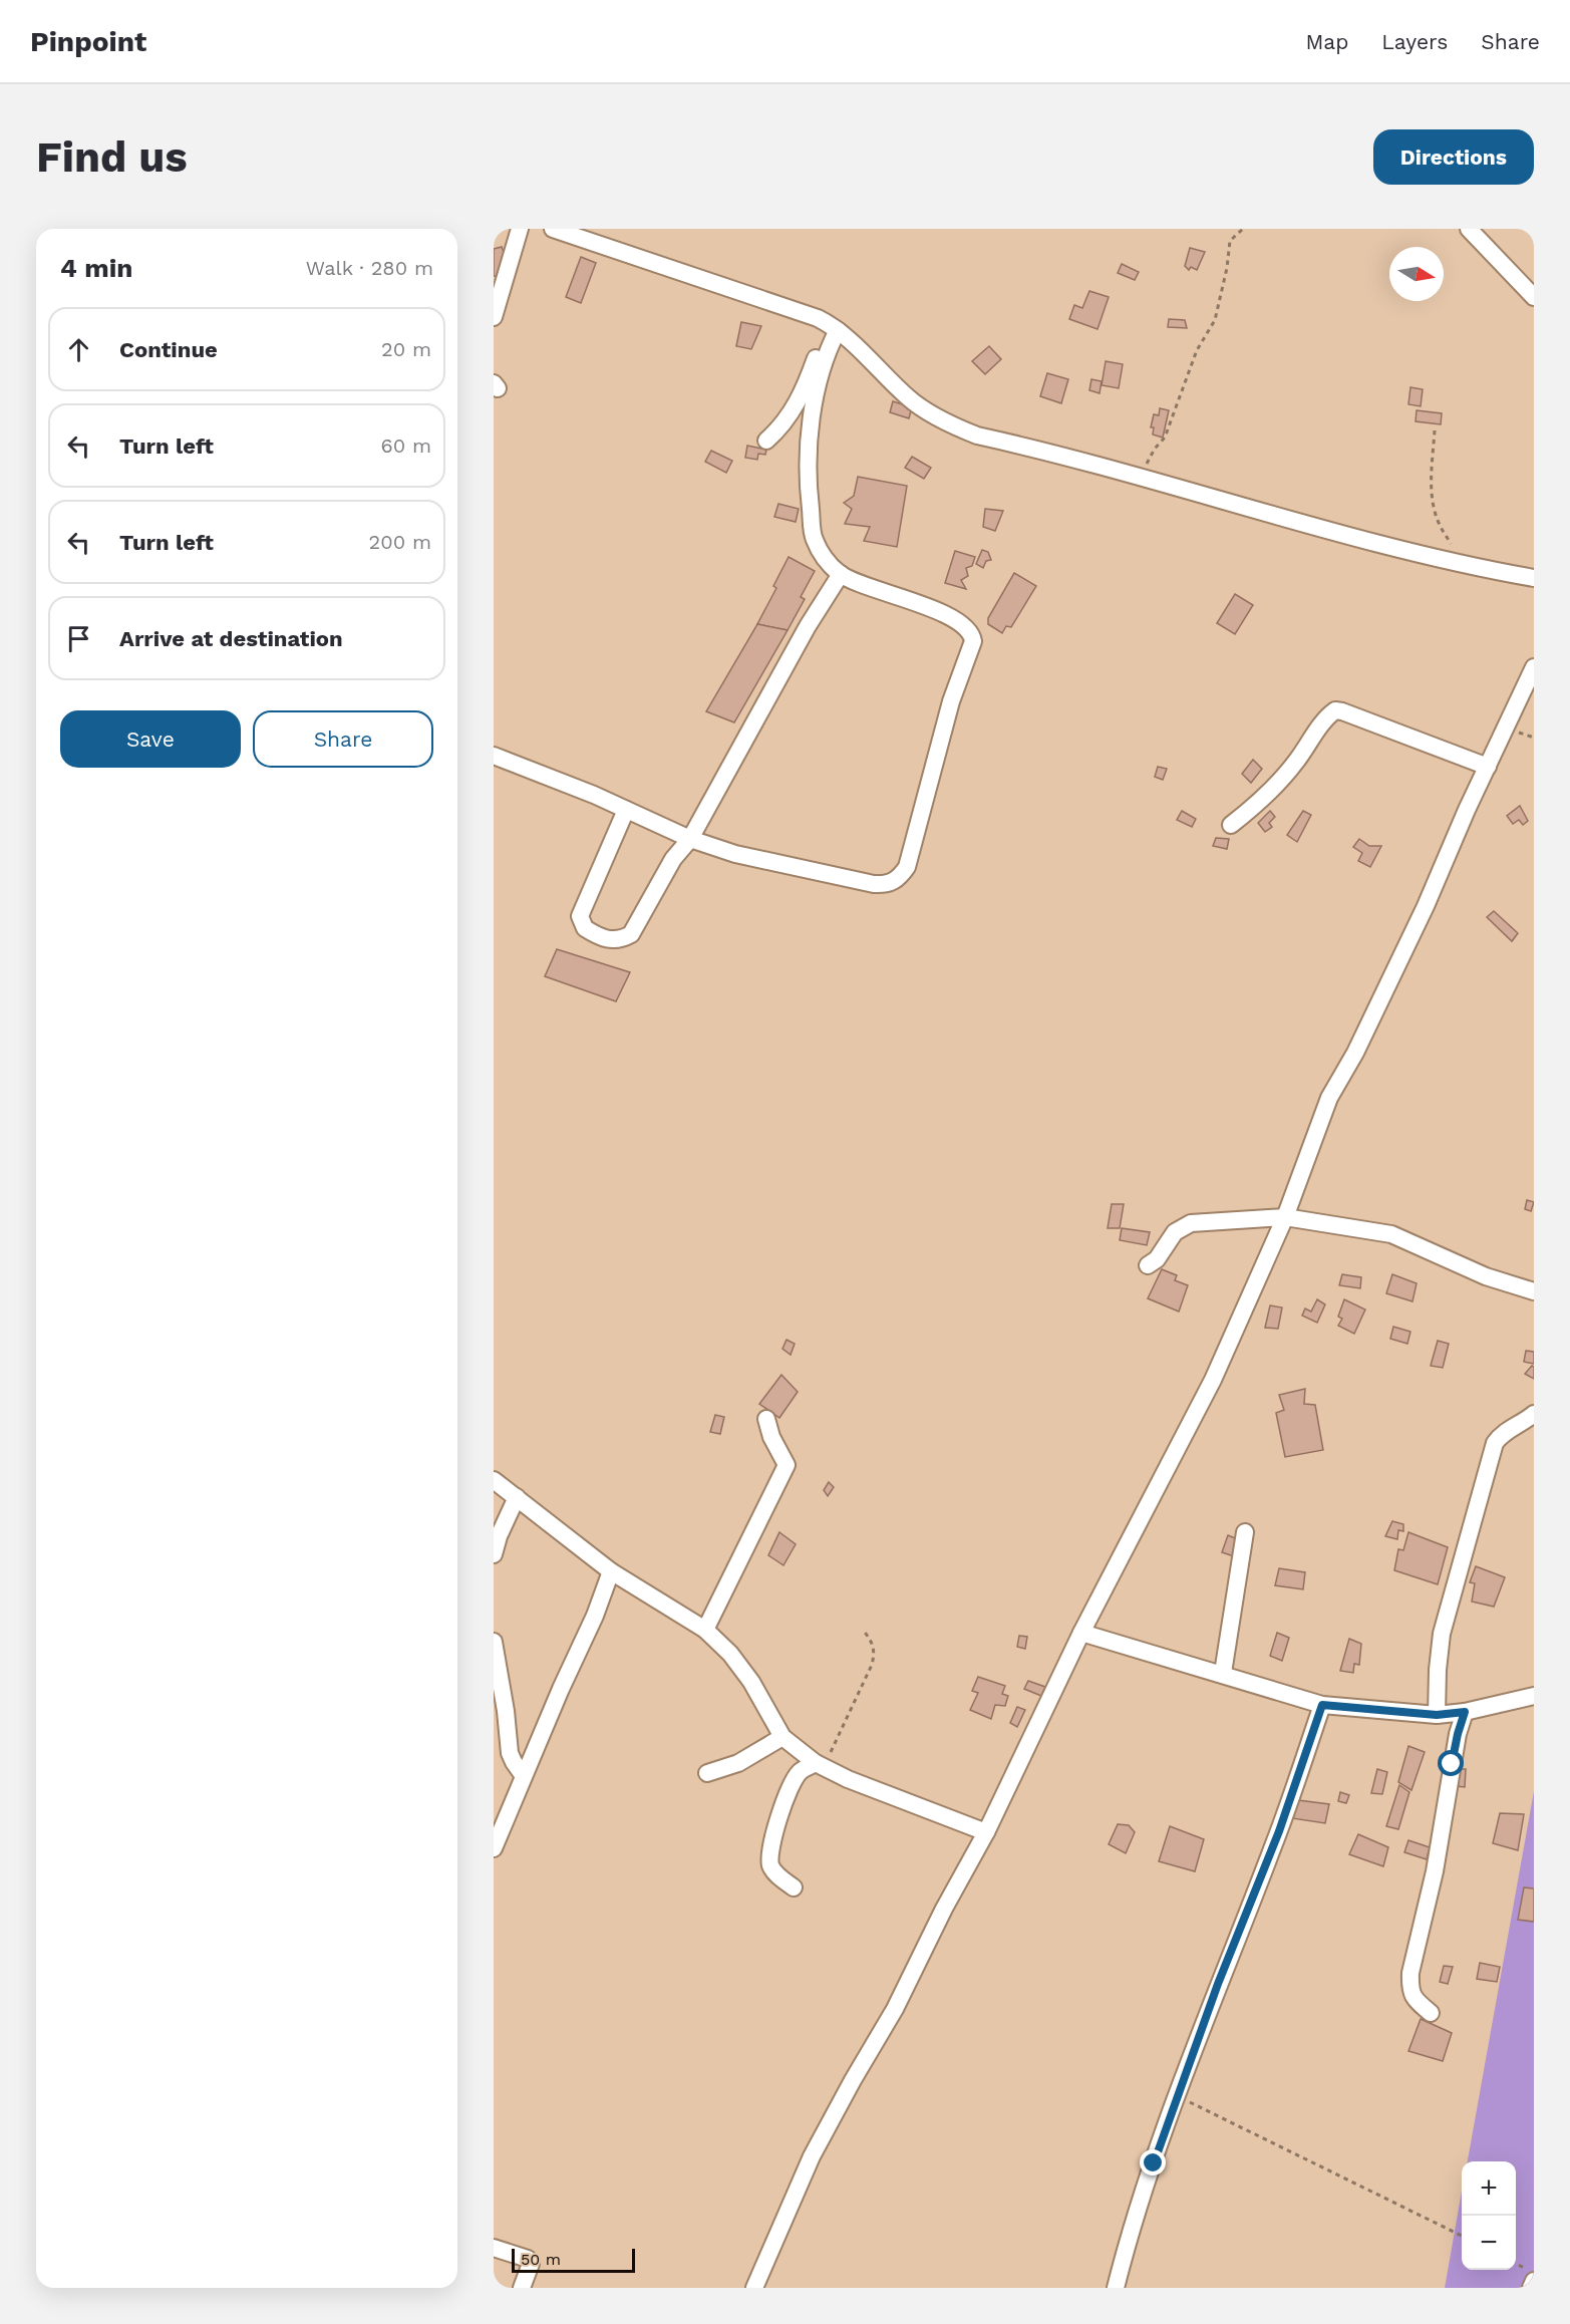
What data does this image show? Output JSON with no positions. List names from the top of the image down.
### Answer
{
  "scale_bar": "50 m",
  "north": "right",
  "page": {
    "header": "Pinpoint",
    "nav": ["Map", "Layers", "Share"],
    "buttons": [
      "Directions",
      ["Save", "Share"]
    ],
    "title": "Find us",
    "heading": ["4 min", "Walk · 280 m"],
    "list": [
      ["Continue", "20 m"],
      ["Turn left", "60 m"],
      ["Turn left", "200 m"],
      "Arrive at destination"
    ],
    "map_buttons": ["+", "−"],
    "scale": "50 m"
  }
}
